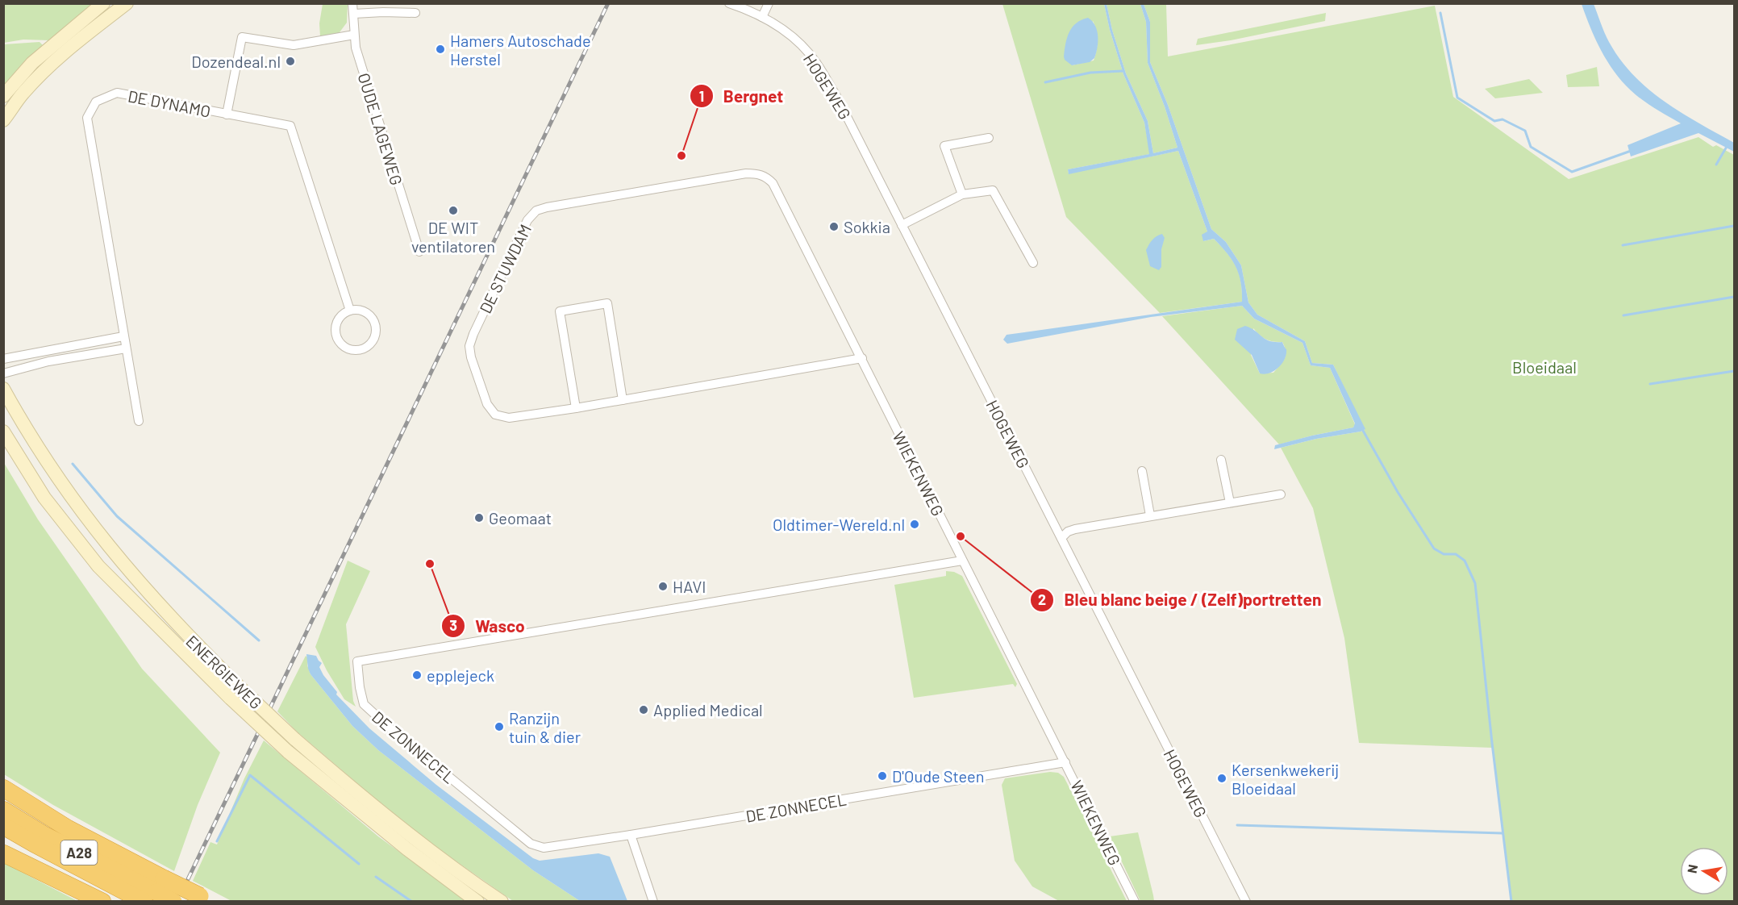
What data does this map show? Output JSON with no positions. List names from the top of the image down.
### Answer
{
  "streets": {
    "highway": ["A28"],
    "main road": ["ENERGIEWEG"],
    "street": [
      "HOGEWEG",
      "DE DYNAMO",
      "OUDE LAGEWEG",
      "DE STUWDAM",
      "WIEKENWEG",
      "DE ZONNECEL"
    ]
  },
  "crossings": [
    ["DE STUWDAM", "WIEKENWEG"],
    ["WIEKENWEG", "DE ZONNECEL"]
  ],
  "parks": ["Bloeidaal"],
  "places": [
    "Hamers Autoschade Herstel",
    "Dozendeal.nl",
    "Bergnet",
    "DE WIT ventilatoren",
    "Sokkia",
    "Geomaat",
    "Oldtimer-Wereld.nl",
    "Bleu blanc beige / (Zelf)portretten",
    "Wasco",
    "HAVI",
    "epplejeck",
    "Applied Medical",
    "Ranzijn tuin & dier",
    "D'Oude Steen",
    "Kersenkwekerij Bloeidaal"
  ],
  "north": "left"
}
